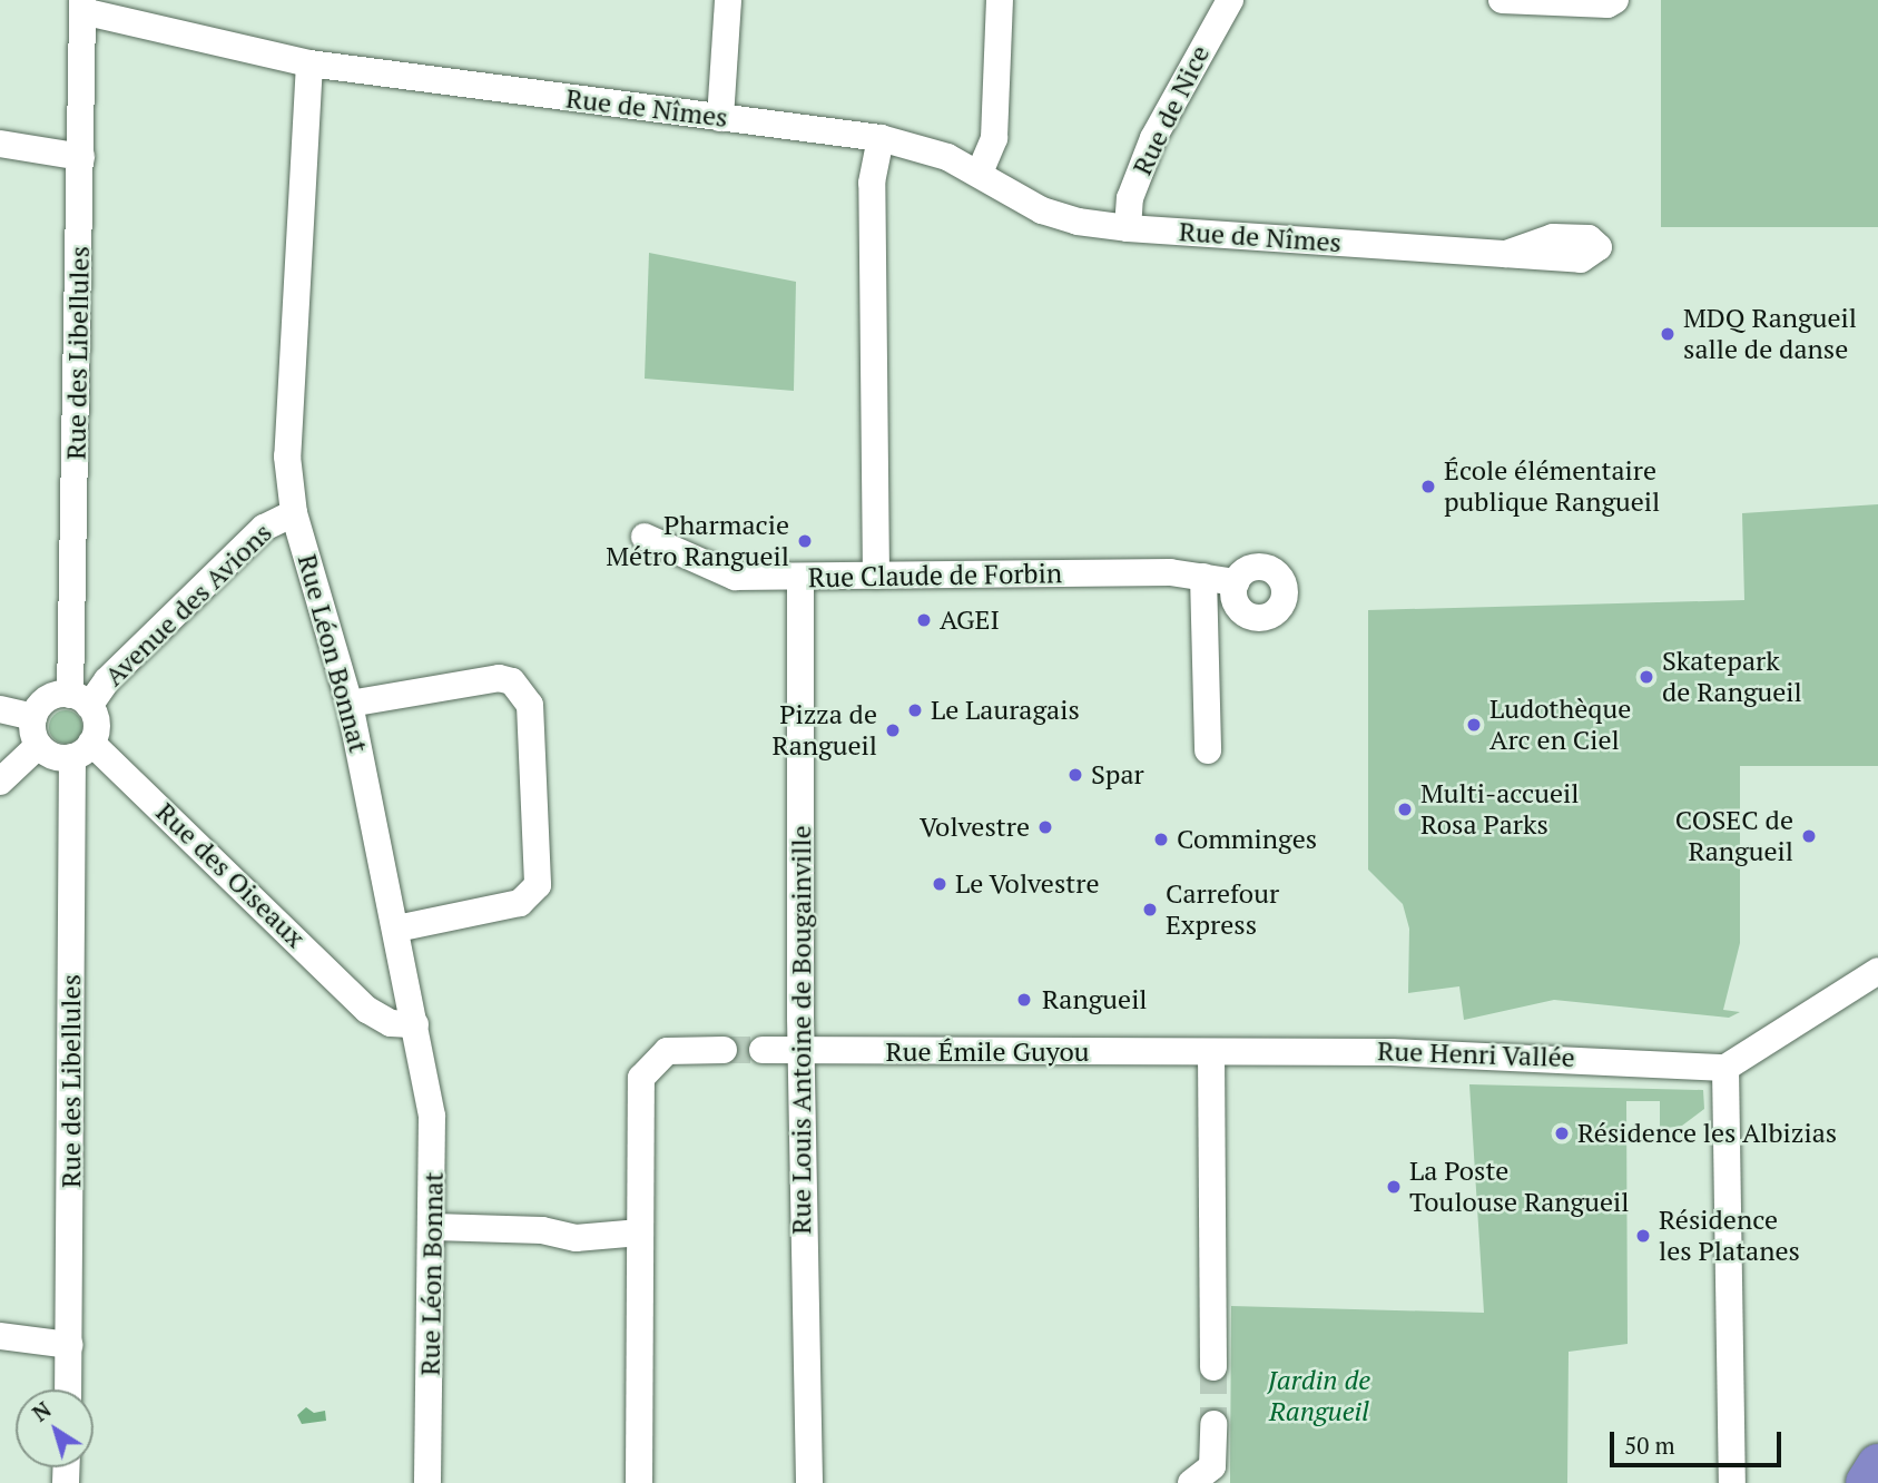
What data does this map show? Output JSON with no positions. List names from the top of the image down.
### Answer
{
  "streets": {
    "street": [
      "Rue de Nîmes",
      "Rue de Nice",
      "Rue des Libellules",
      "Rue Claude de Forbin",
      "Avenue des Avions",
      "Rue Léon Bonnat",
      "Rue des Oiseaux",
      "Rue Louis Antoine de Bougainville",
      "Rue Émile Guyou",
      "Rue Henri Vallée"
    ]
  },
  "crossings": [
    ["Rue de Nîmes", "Rue de Nice"],
    ["Rue de Nîmes", "Rue Léon Bonnat"],
    ["Rue des Libellules", "Avenue des Avions"],
    ["Rue des Libellules", "Rue des Oiseaux"],
    ["Rue Claude de Forbin", "Rue Louis Antoine de Bougainville"],
    ["Avenue des Avions", "Rue Léon Bonnat"],
    ["Avenue des Avions", "Rue des Oiseaux"],
    ["Rue Léon Bonnat", "Rue des Oiseaux"],
    ["Rue Louis Antoine de Bougainville", "Rue Émile Guyou"],
    ["Rue Émile Guyou", "Rue Henri Vallée"]
  ],
  "parks": ["Jardin de Rangueil"],
  "places": [
    "MDQ Rangueil salle de danse",
    "École élémentaire publique Rangueil",
    "Pharmacie Métro Rangueil",
    "AGEI",
    "Skatepark de Rangueil",
    "Le Lauragais",
    "Ludothèque Arc en Ciel",
    "Pizza de Rangueil",
    "Spar",
    "Multi-accueil Rosa Parks",
    "Volvestre",
    "COSEC de Rangueil",
    "Comminges",
    "Le Volvestre",
    "Carrefour Express",
    "Rangueil",
    "Résidence les Albizias",
    "La Poste Toulouse Rangueil",
    "Résidence les Platanes"
  ],
  "scale_bar": "50 m",
  "north": "top left"
}
